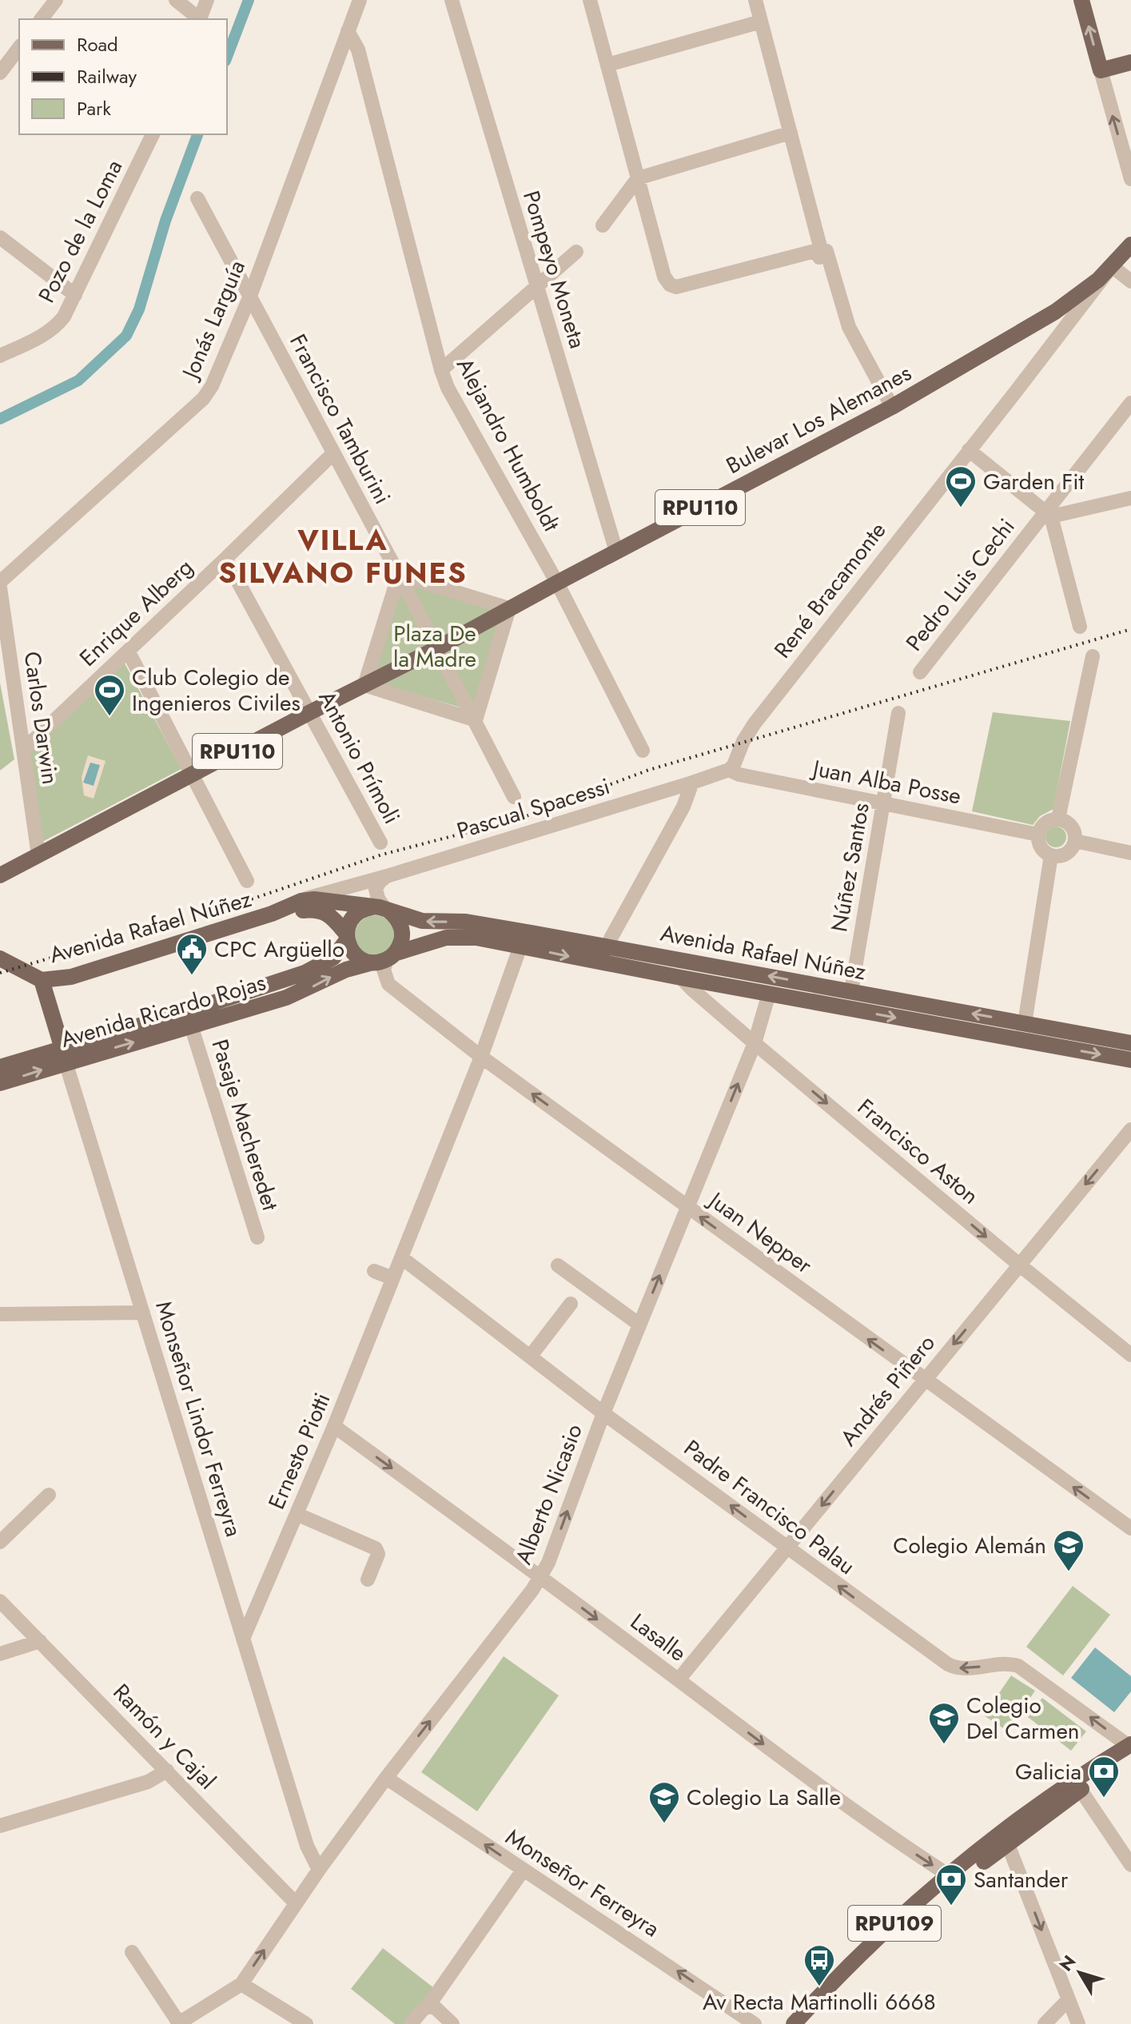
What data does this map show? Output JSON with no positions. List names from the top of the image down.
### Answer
{
  "streets": {
    "main road": [
      "Bulevar Los Alemanes",
      "RPU110",
      "Avenida Rafael Núñez",
      "Avenida Ricardo Rojas",
      "Monseñor Lindor Ferreyra",
      "RPU109"
    ],
    "street": [
      "Pozo de la Loma",
      "Pompeyo Moneta",
      "Jonás Larguía",
      "Francisco Tamburini",
      "Alejandro Humboldt",
      "Pedro Luis Cechi",
      "René Bracamonte",
      "Enrique Alberg",
      "Carlos Darwin",
      "Antonio Prímoli",
      "Juan Alba Posse",
      "Pascual Spacessi",
      "Núñez Santos",
      "Pasaje Macheredet",
      "Francisco Aston",
      "Juan Nepper",
      "Andrés Piñero",
      "Ernesto Piotti",
      "Alberto Nicasio",
      "Padre Francisco Palau",
      "Lasalle",
      "Ramón y Cajal",
      "Monseñor Ferreyra"
    ]
  },
  "crossings": [
    ["Pompeyo Moneta", "Bulevar Los Alemanes"],
    ["Jonás Larguía", "Francisco Tamburini"],
    ["Jonás Larguía", "Alejandro Humboldt"],
    ["Francisco Tamburini", "Bulevar Los Alemanes"],
    ["Francisco Tamburini", "Enrique Alberg"],
    ["Bulevar Los Alemanes", "Alejandro Humboldt"],
    ["Bulevar Los Alemanes", "René Bracamonte"],
    ["Bulevar Los Alemanes", "Carlos Darwin"],
    ["Bulevar Los Alemanes", "Antonio Prímoli"],
    ["René Bracamonte", "Juan Alba Posse"],
    ["Enrique Alberg", "Carlos Darwin"],
    ["Enrique Alberg", "Antonio Prímoli"],
    ["Juan Alba Posse", "Núñez Santos"],
    ["Pascual Spacessi", "Avenida Rafael Núñez"],
    ["Núñez Santos", "Avenida Rafael Núñez"],
    ["Avenida Rafael Núñez", "Avenida Ricardo Rojas"],
    ["Avenida Rafael Núñez", "Francisco Aston"],
    ["Avenida Rafael Núñez", "Juan Nepper"],
    ["Avenida Rafael Núñez", "Monseñor Lindor Ferreyra"],
    ["Avenida Rafael Núñez", "Alberto Nicasio"],
    ["Avenida Ricardo Rojas", "Pasaje Macheredet"],
    ["Avenida Ricardo Rojas", "Juan Nepper"],
    ["Avenida Ricardo Rojas", "Monseñor Lindor Ferreyra"],
    ["Francisco Aston", "Andrés Piñero"],
    ["Francisco Aston", "Alberto Nicasio"],
    ["Juan Nepper", "Andrés Piñero"],
    ["Juan Nepper", "Alberto Nicasio"],
    ["Andrés Piñero", "Padre Francisco Palau"],
    ["Andrés Piñero", "Lasalle"],
    ["Monseñor Lindor Ferreyra", "Ernesto Piotti"],
    ["Monseñor Lindor Ferreyra", "Alberto Nicasio"],
    ["Ernesto Piotti", "Padre Francisco Palau"],
    ["Ernesto Piotti", "Lasalle"],
    ["Alberto Nicasio", "Padre Francisco Palau"],
    ["Alberto Nicasio", "Lasalle"],
    ["Alberto Nicasio", "Ramón y Cajal"],
    ["Alberto Nicasio", "Monseñor Ferreyra"],
    ["Padre Francisco Palau", "RPU109"],
    ["Lasalle", "RPU109"]
  ],
  "one_way": [
    "Francisco Aston",
    "Juan Nepper",
    "Andrés Piñero",
    "Alberto Nicasio",
    "Padre Francisco Palau",
    "Lasalle",
    "Monseñor Ferreyra"
  ],
  "districts": ["VILLA SILVANO FUNES"],
  "parks": ["Plaza De la Madre"],
  "places": {
    "sports": ["Garden Fit", "Club Colegio de Ingenieros Civiles"],
    "public building": ["CPC Argüello"],
    "school or university": ["Colegio Alemán", "Colegio Del Carmen", "Colegio La Salle"],
    "bank": ["Galicia", "Santander"],
    "bus stop": ["Av Recta Martinolli 6668"]
  },
  "legend": ["Road", "Railway", "Park"],
  "north": "top left"
}
